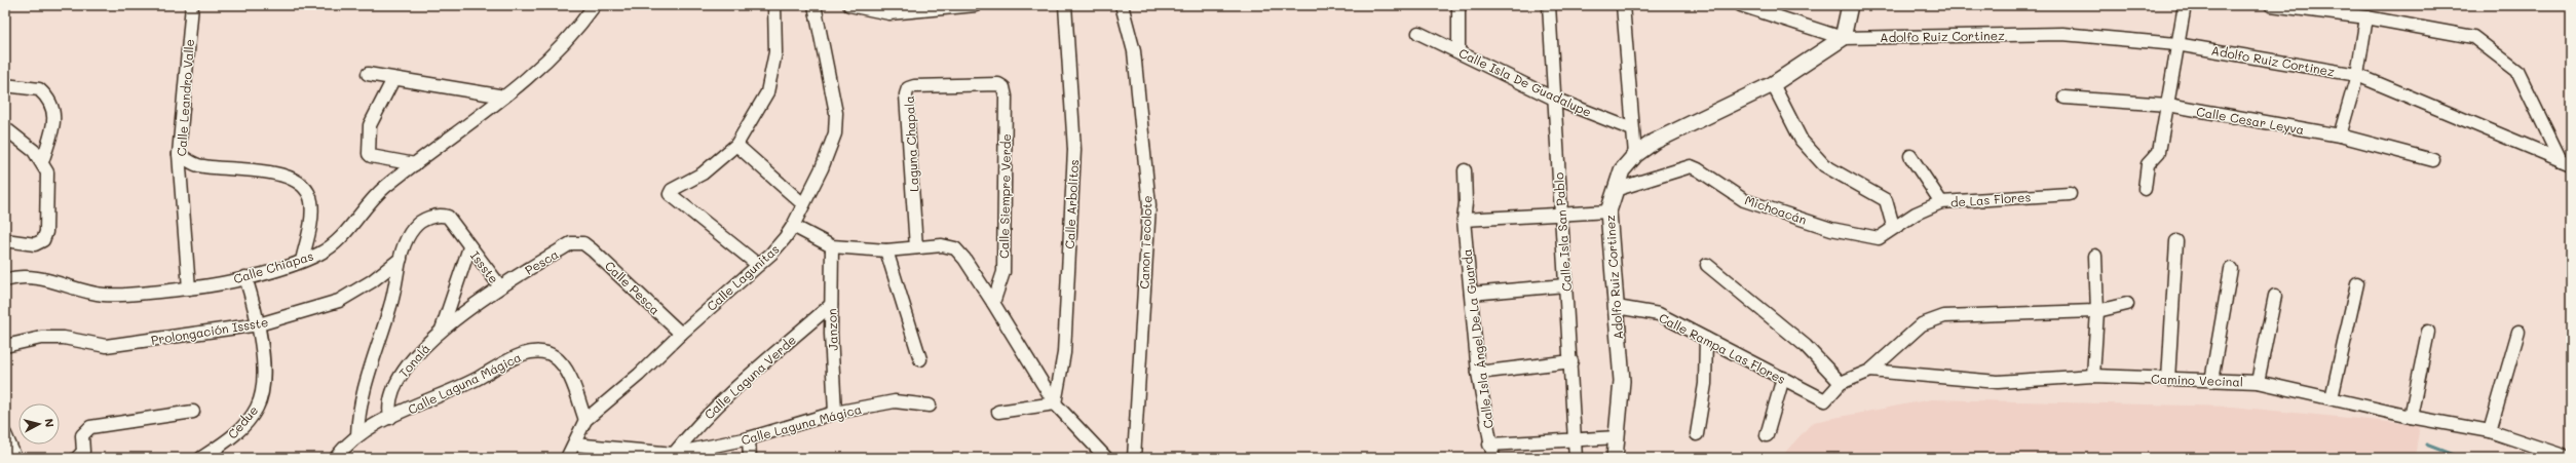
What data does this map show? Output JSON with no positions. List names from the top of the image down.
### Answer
{
  "streets": {
    "main road": ["Adolfo Ruiz Cortinez"],
    "street": [
      "Calle Isla De Guadalupe",
      "Calle Leandro Valle",
      "Calle Cesar Leyva",
      "Laguna Chapala",
      "Calle Siempre Verde",
      "de Las Flores",
      "Calle Arbolitos",
      "Michoacán",
      "Calle Isla San Pablo",
      "Canon Tecolote",
      "Pesca",
      "Calle Chiapas",
      "Issste",
      "Calle Lagunitas",
      "Calle Pesca",
      "Janzon",
      "Prolongación Issste",
      "Calle Isla Ángel De La Guarda",
      "Calle Rampa Las Flores",
      "Tonalá",
      "Calle Laguna Verde",
      "Camino Vecinal",
      "Calle Laguna Mágica",
      "Cedue"
    ]
  },
  "crossings": [
    ["Adolfo Ruiz Cortinez", "Michoacán"],
    ["Adolfo Ruiz Cortinez", "Calle Rampa Las Flores"],
    ["Calle Isla De Guadalupe", "Calle Isla San Pablo"],
    ["Calle Leandro Valle", "Calle Chiapas"],
    ["Laguna Chapala", "Calle Siempre Verde"],
    ["de Las Flores", "Michoacán"],
    ["Pesca", "Issste"],
    ["Pesca", "Calle Pesca"],
    ["Pesca", "Tonalá"],
    ["Calle Chiapas", "Cedue"],
    ["Issste", "Prolongación Issste"],
    ["Calle Lagunitas", "Calle Pesca"],
    ["Calle Lagunitas", "Calle Laguna Mágica"],
    ["Janzon", "Calle Laguna Verde"],
    ["Janzon", "Calle Laguna Mágica"],
    ["Prolongación Issste", "Cedue"],
    ["Calle Rampa Las Flores", "Camino Vecinal"],
    ["Tonalá", "Calle Laguna Mágica"],
    ["Calle Laguna Verde", "Calle Laguna Mágica"]
  ],
  "north": "right"
}
